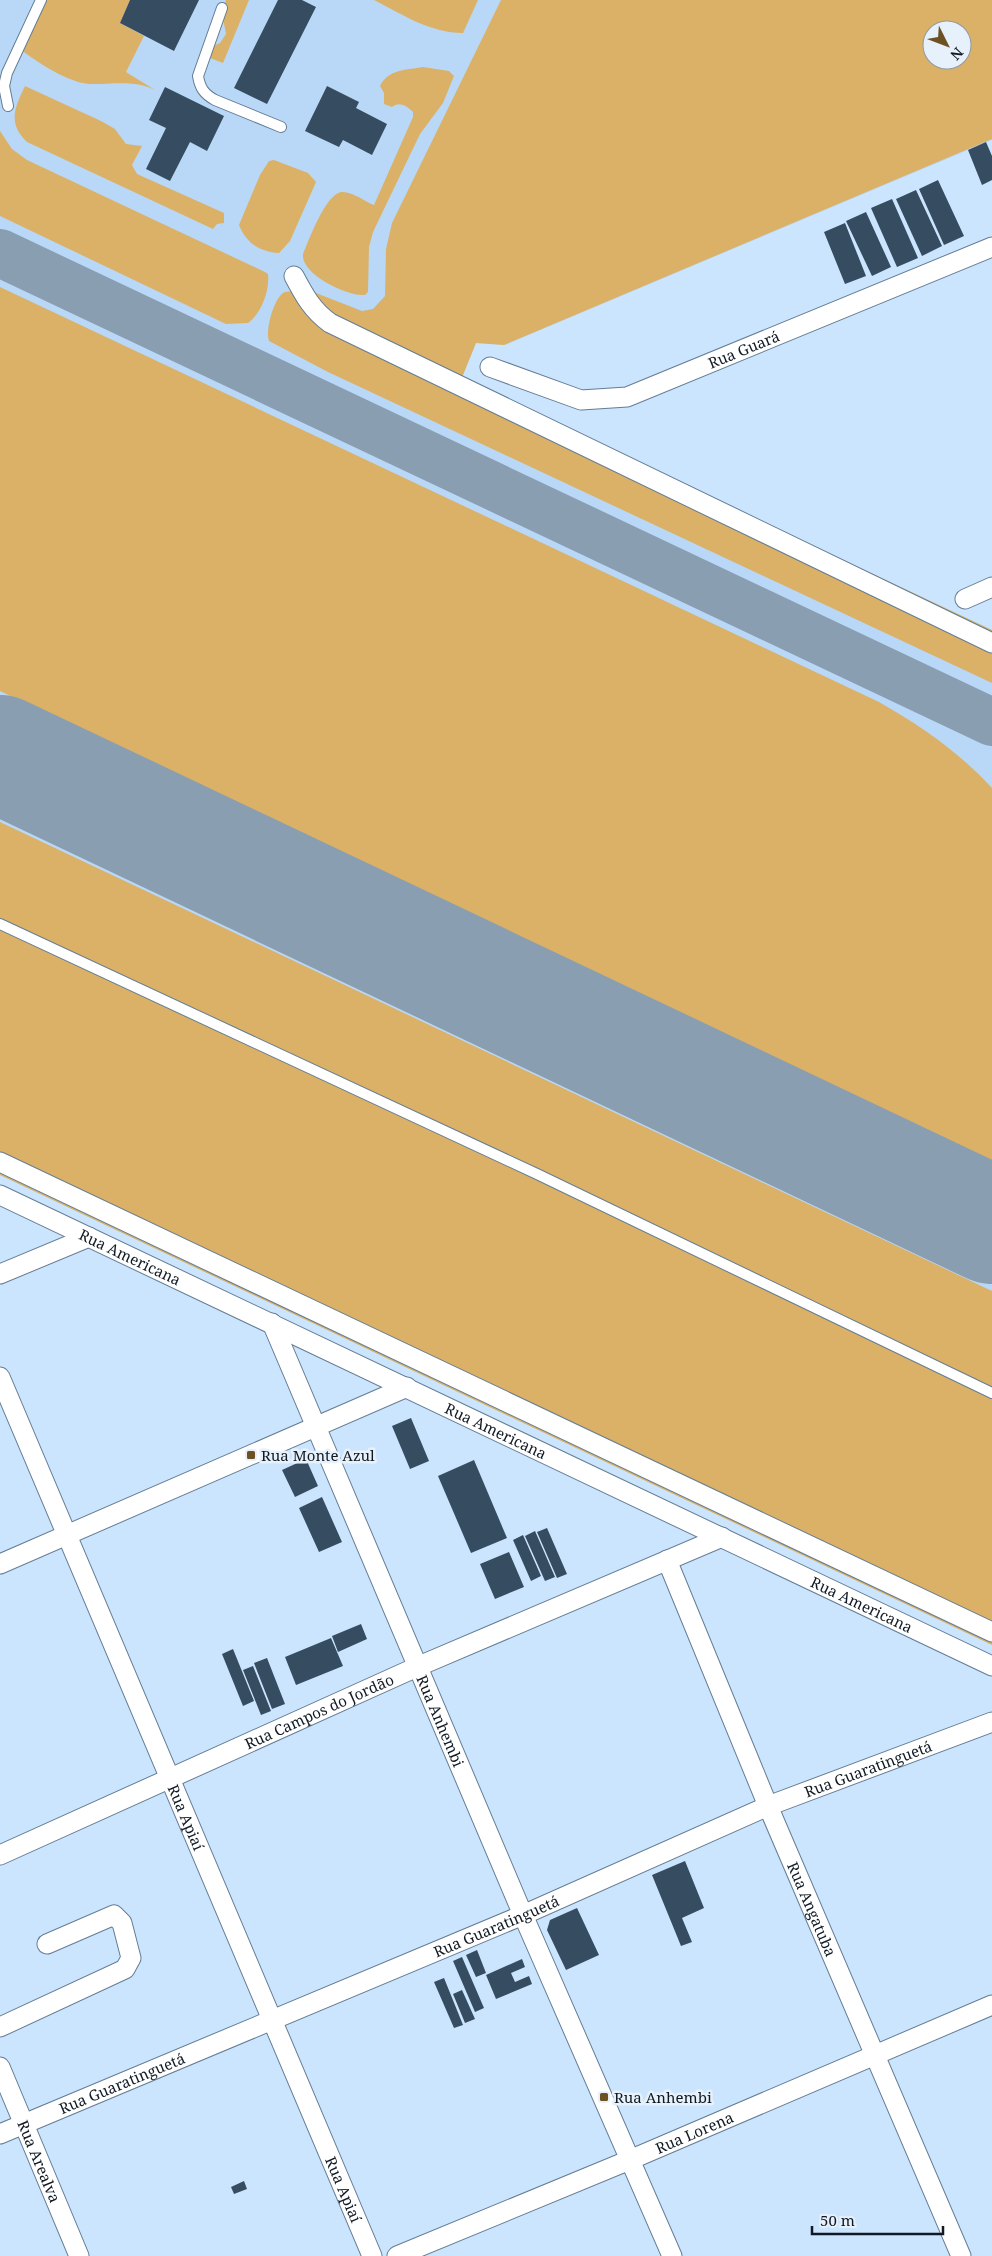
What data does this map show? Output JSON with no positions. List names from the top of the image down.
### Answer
{
  "streets": {
    "street": [
      "Rua Guará",
      "Rua Americana",
      "Rua Campos do Jordão",
      "Rua Anhembi",
      "Rua Guaratinguetá",
      "Rua Apiaí",
      "Rua Angatuba",
      "Rua Lorena",
      "Rua Arealva"
    ]
  },
  "crossings": [
    ["Rua Americana", "Rua Campos do Jordão"],
    ["Rua Americana", "Rua Anhembi"],
    ["Rua Campos do Jordão", "Rua Anhembi"],
    ["Rua Campos do Jordão", "Rua Apiaí"],
    ["Rua Campos do Jordão", "Rua Angatuba"],
    ["Rua Anhembi", "Rua Guaratinguetá"],
    ["Rua Anhembi", "Rua Lorena"],
    ["Rua Guaratinguetá", "Rua Apiaí"],
    ["Rua Guaratinguetá", "Rua Angatuba"],
    ["Rua Guaratinguetá", "Rua Arealva"],
    ["Rua Angatuba", "Rua Lorena"]
  ],
  "places": {
    "transit": ["Rua Monte Azul", "Rua Anhembi"]
  },
  "scale_bar": "50 m",
  "north": "bottom right"
}
